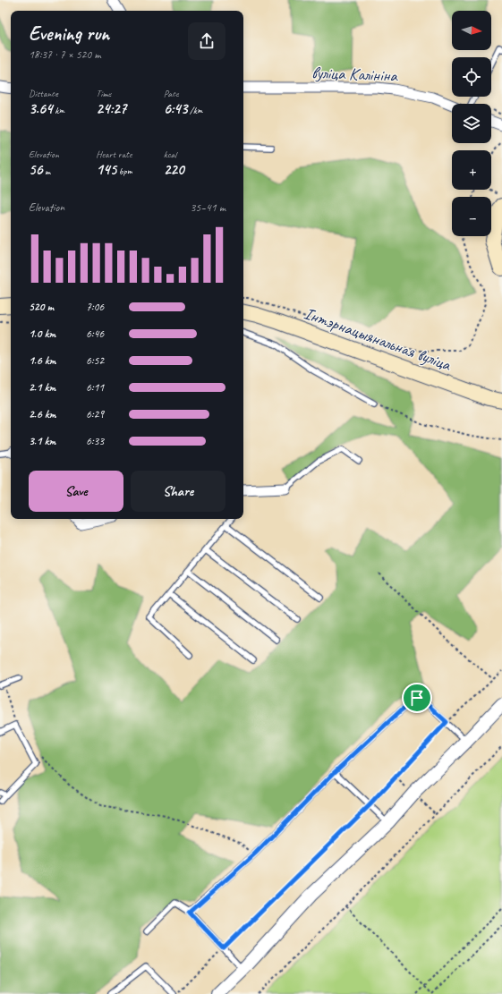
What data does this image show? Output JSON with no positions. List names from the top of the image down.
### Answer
{
  "streets": {
    "main road": ["Інтэрнацыянальная вуліца"],
    "street": ["вуліца Калініна"]
  },
  "north": "right",
  "page": {
    "map_buttons": ["+", "−"],
    "heading": ["Evening run", "18:37 · 7 × 520 m"],
    "stats": [
      ["Distance", "3.64 km"],
      ["Time", "24:27"],
      ["Pace", "6:43 /km"],
      ["Elevation", "56 m"],
      ["Heart rate", "145 bpm"],
      ["kcal", "220"]
    ],
    "chart": ["Elevation", "35–41 m"],
    "list": [
      {
        "name": "520 m",
        "note": "7:06"
      },
      {
        "name": "1.0 km",
        "note": "6:46"
      },
      {
        "name": "1.6 km",
        "note": "6:52"
      },
      {
        "name": "2.1 km",
        "note": "6:11"
      },
      {
        "name": "2.6 km",
        "note": "6:29"
      },
      {
        "name": "3.1 km",
        "note": "6:33"
      }
    ],
    "buttons": ["Save", "Share"]
  }
}
